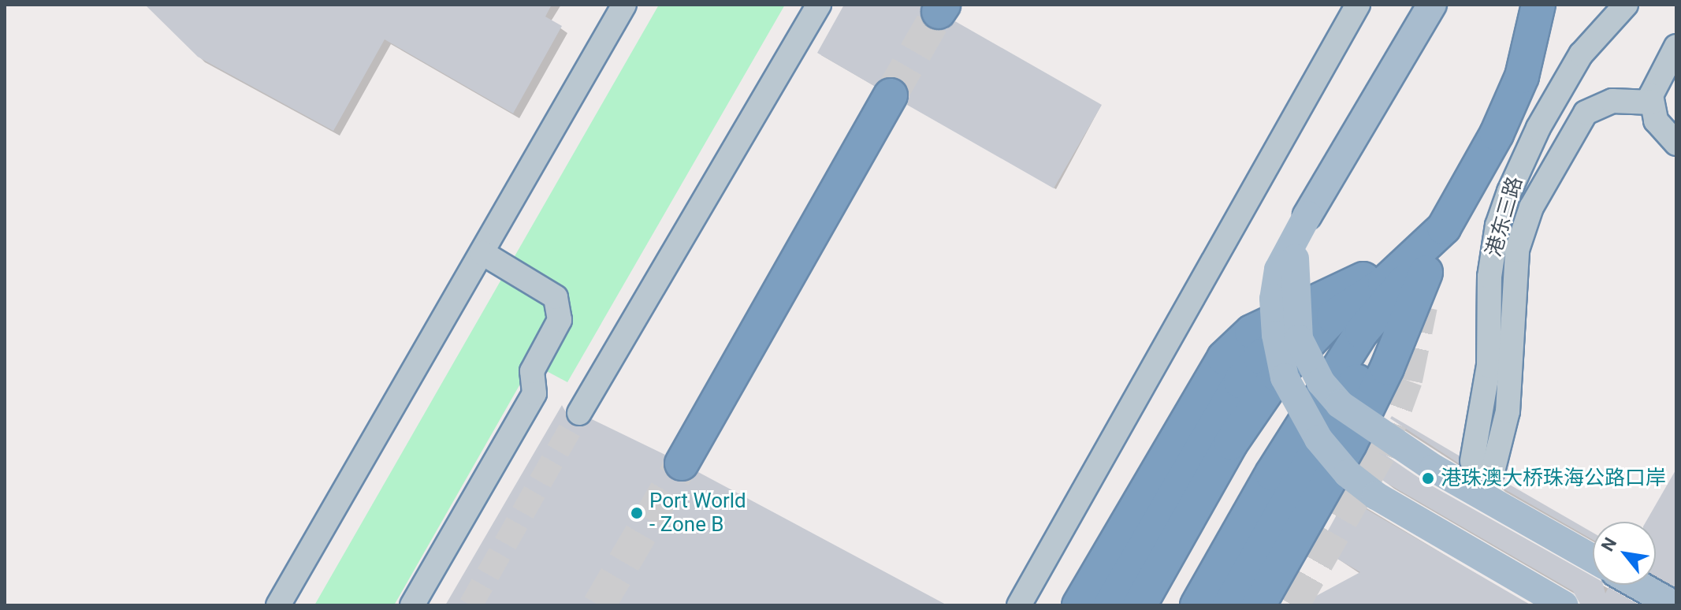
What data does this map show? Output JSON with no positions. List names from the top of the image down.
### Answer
{
  "streets": {
    "street": ["港东三路"]
  },
  "places": ["港珠澳大桥珠海公路口岸", "Port World - Zone B"],
  "north": "top left"
}
